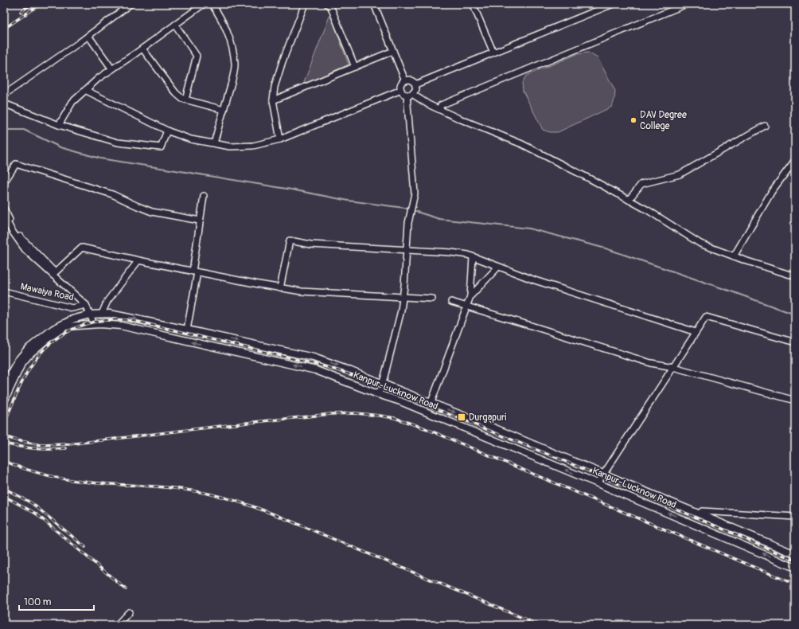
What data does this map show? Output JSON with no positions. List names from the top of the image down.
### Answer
{
  "streets": {
    "main road": ["Kanpur-Lucknow Road"],
    "street": ["Mawaiya Road"]
  },
  "places": {
    "other": ["DAV Degree College"],
    "transit": ["Durgapuri"]
  },
  "scale_bar": "100 m"
}
